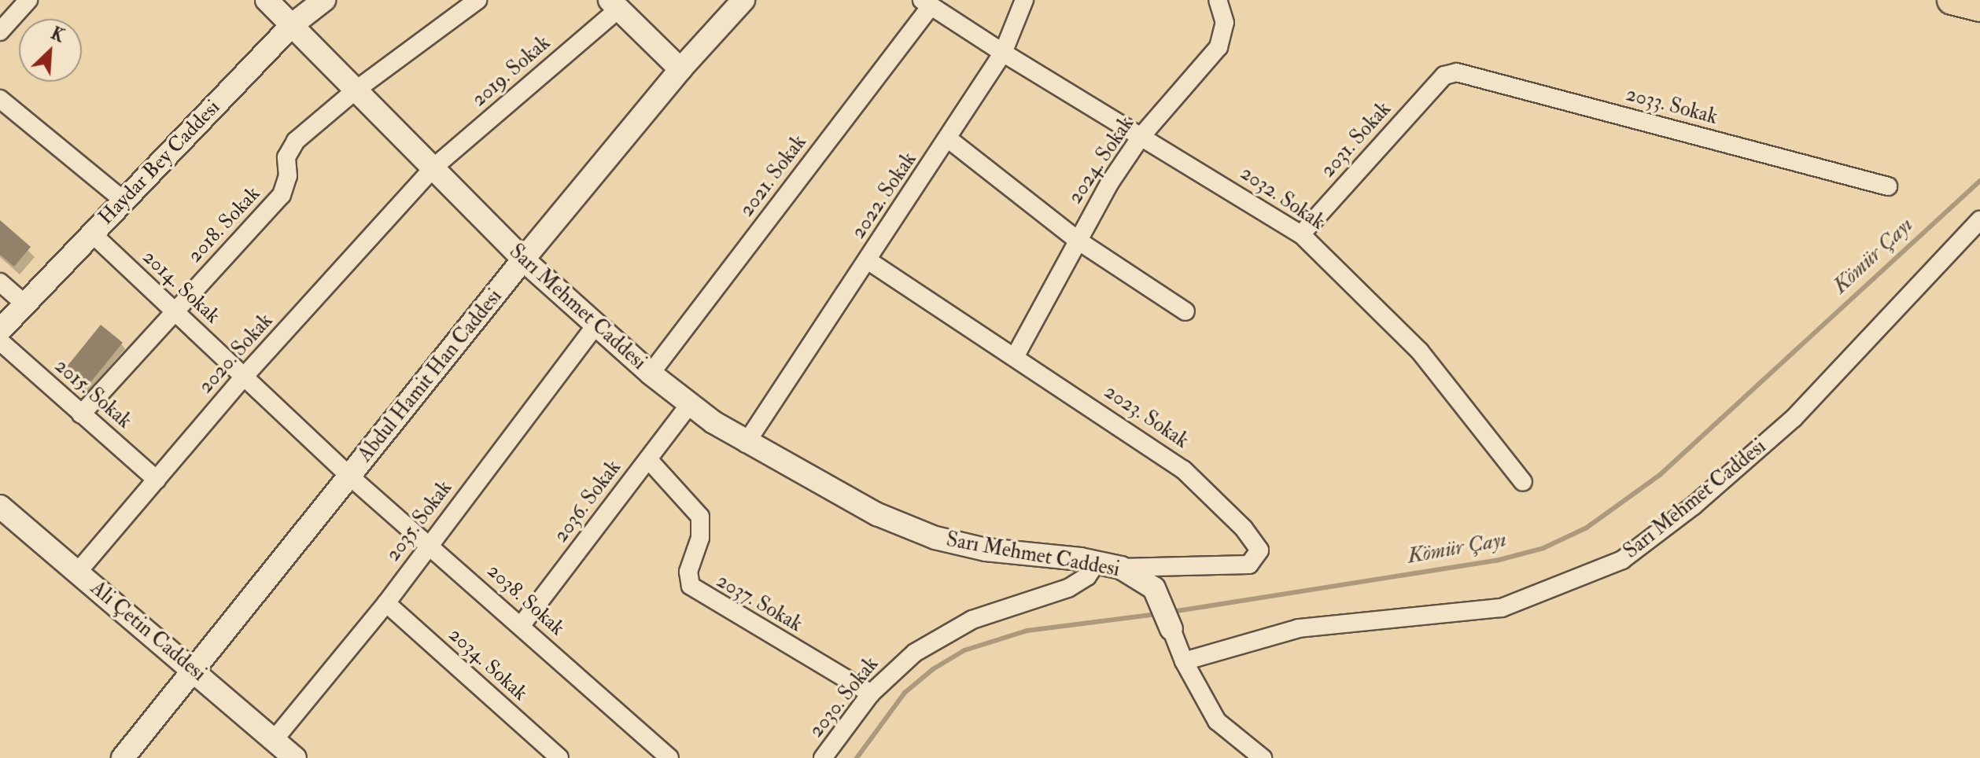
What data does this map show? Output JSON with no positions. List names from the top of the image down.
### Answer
{
  "streets": {
    "street": [
      "2019. Sokak",
      "2033. Sokak",
      "2031. Sokak",
      "2024. Sokak",
      "Haydar Bey Caddesi",
      "2021. Sokak",
      "2022. Sokak",
      "2032. Sokak",
      "2018. Sokak",
      "2014. Sokak",
      "Sarı Mehmet Caddesi",
      "2020. Sokak",
      "Abdul Hamit Han Caddesi",
      "2015. Sokak",
      "2023. Sokak",
      "2036. Sokak",
      "2035. Sokak",
      "2038. Sokak",
      "2037. Sokak",
      "Ali Çetin Caddesi",
      "2034. Sokak",
      "2030. Sokak"
    ]
  },
  "crossings": [
    ["2019. Sokak", "Sarı Mehmet Caddesi"],
    ["2019. Sokak", "2020. Sokak"],
    ["2033. Sokak", "2031. Sokak"],
    ["2031. Sokak", "2032. Sokak"],
    ["2024. Sokak", "2032. Sokak"],
    ["2024. Sokak", "2023. Sokak"],
    ["Haydar Bey Caddesi", "2014. Sokak"],
    ["Haydar Bey Caddesi", "Sarı Mehmet Caddesi"],
    ["2021. Sokak", "Sarı Mehmet Caddesi"],
    ["2022. Sokak", "2032. Sokak"],
    ["2022. Sokak", "Sarı Mehmet Caddesi"],
    ["2022. Sokak", "2023. Sokak"],
    ["2018. Sokak", "2014. Sokak"],
    ["2018. Sokak", "Sarı Mehmet Caddesi"],
    ["2018. Sokak", "2015. Sokak"],
    ["2014. Sokak", "2020. Sokak"],
    ["2014. Sokak", "Abdul Hamit Han Caddesi"],
    ["2014. Sokak", "2038. Sokak"],
    ["Sarı Mehmet Caddesi", "2020. Sokak"],
    ["Sarı Mehmet Caddesi", "Abdul Hamit Han Caddesi"],
    ["Sarı Mehmet Caddesi", "2023. Sokak"],
    ["Sarı Mehmet Caddesi", "2036. Sokak"],
    ["Sarı Mehmet Caddesi", "2035. Sokak"],
    ["Sarı Mehmet Caddesi", "2030. Sokak"],
    ["2020. Sokak", "2015. Sokak"],
    ["2020. Sokak", "Ali Çetin Caddesi"],
    ["Abdul Hamit Han Caddesi", "2038. Sokak"],
    ["Abdul Hamit Han Caddesi", "Ali Çetin Caddesi"],
    ["2036. Sokak", "2038. Sokak"],
    ["2036. Sokak", "2037. Sokak"],
    ["2035. Sokak", "2038. Sokak"],
    ["2035. Sokak", "Ali Çetin Caddesi"],
    ["2035. Sokak", "2034. Sokak"],
    ["2037. Sokak", "2030. Sokak"]
  ],
  "water": ["Kömür Çayı"],
  "north": "top right"
}
